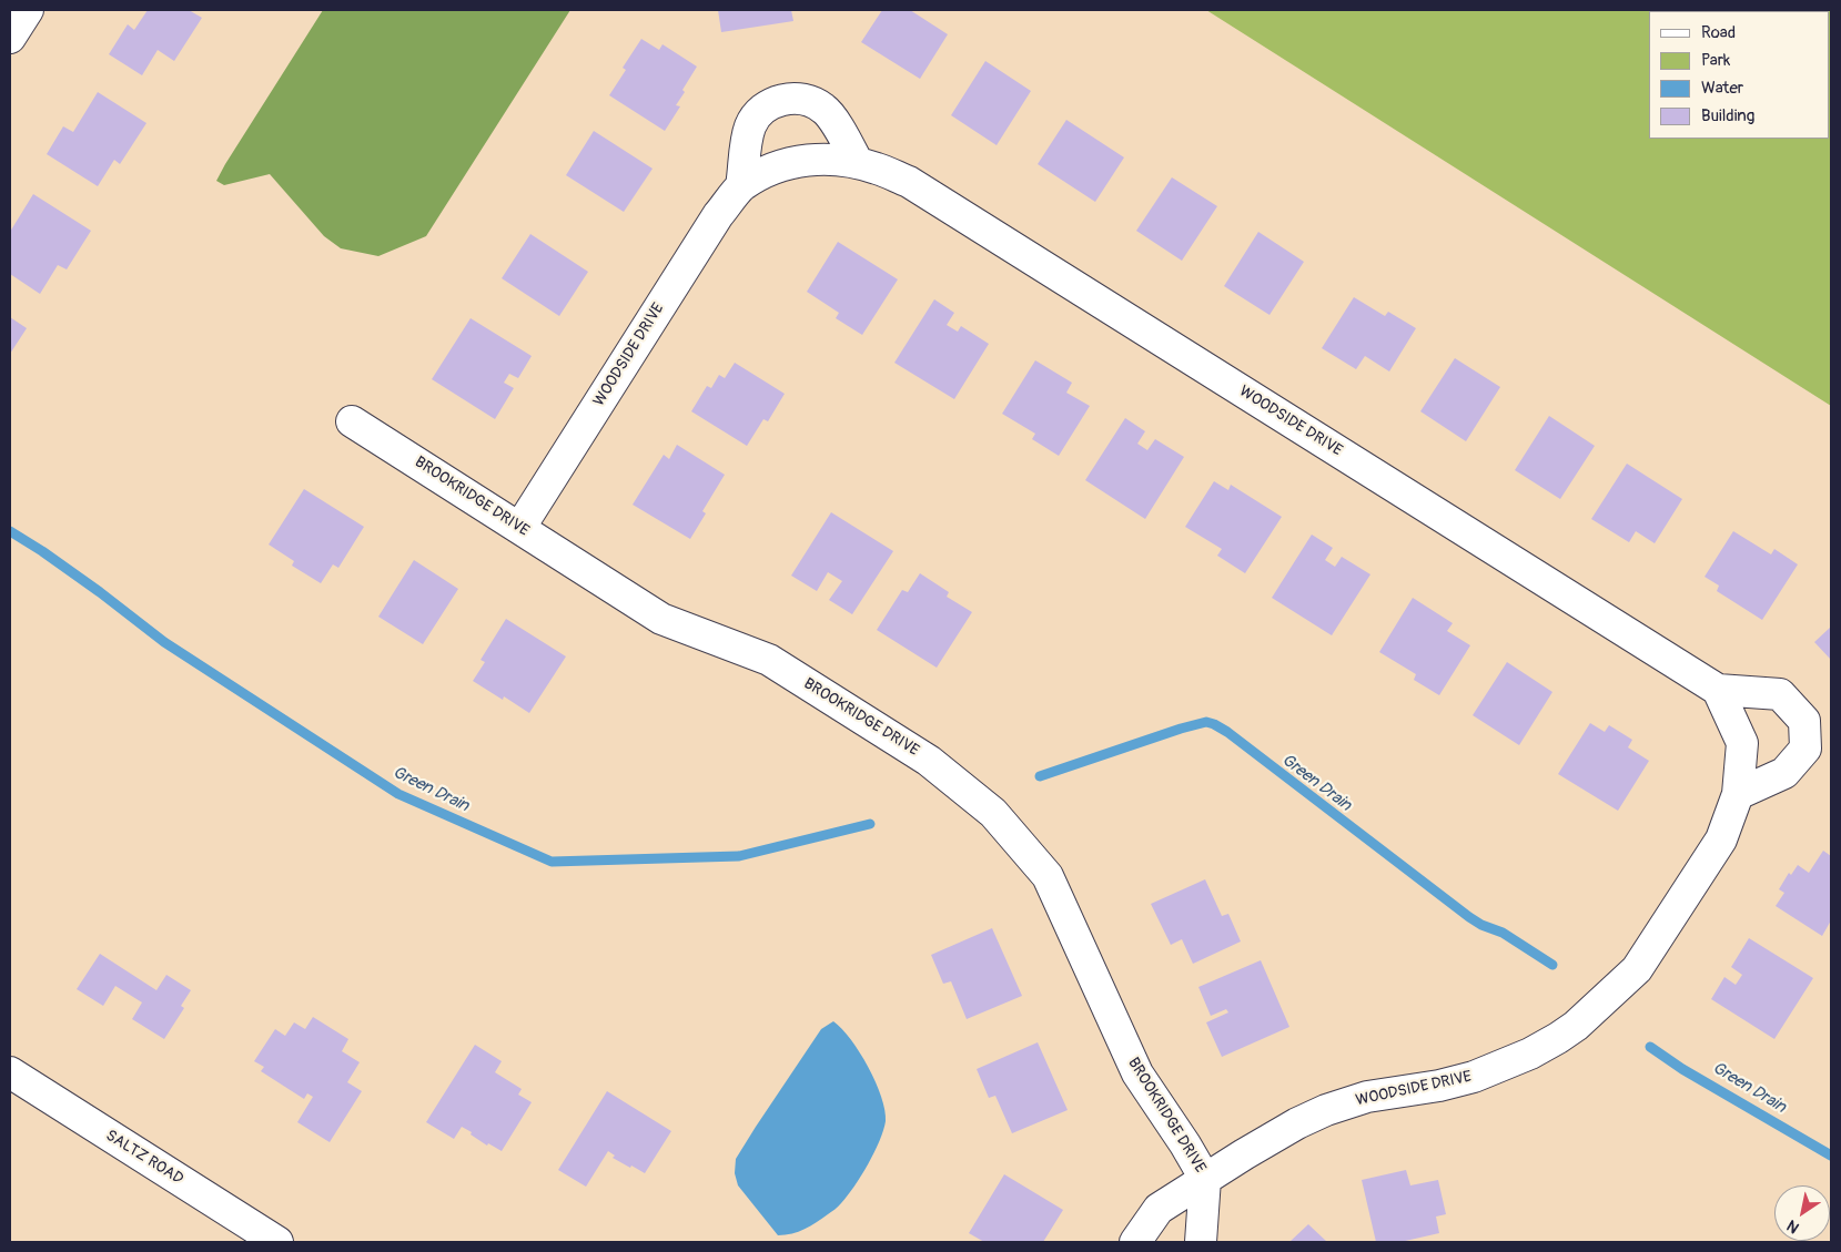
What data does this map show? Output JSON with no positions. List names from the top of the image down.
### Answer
{
  "streets": {
    "street": ["WOODSIDE DRIVE", "BROOKRIDGE DRIVE", "SALTZ ROAD"]
  },
  "crossings": [
    ["WOODSIDE DRIVE", "BROOKRIDGE DRIVE"]
  ],
  "water": ["Green Drain"],
  "legend": [
    "Road",
    "Park",
    "Water",
    "Building"
  ],
  "north": "bottom left"
}
